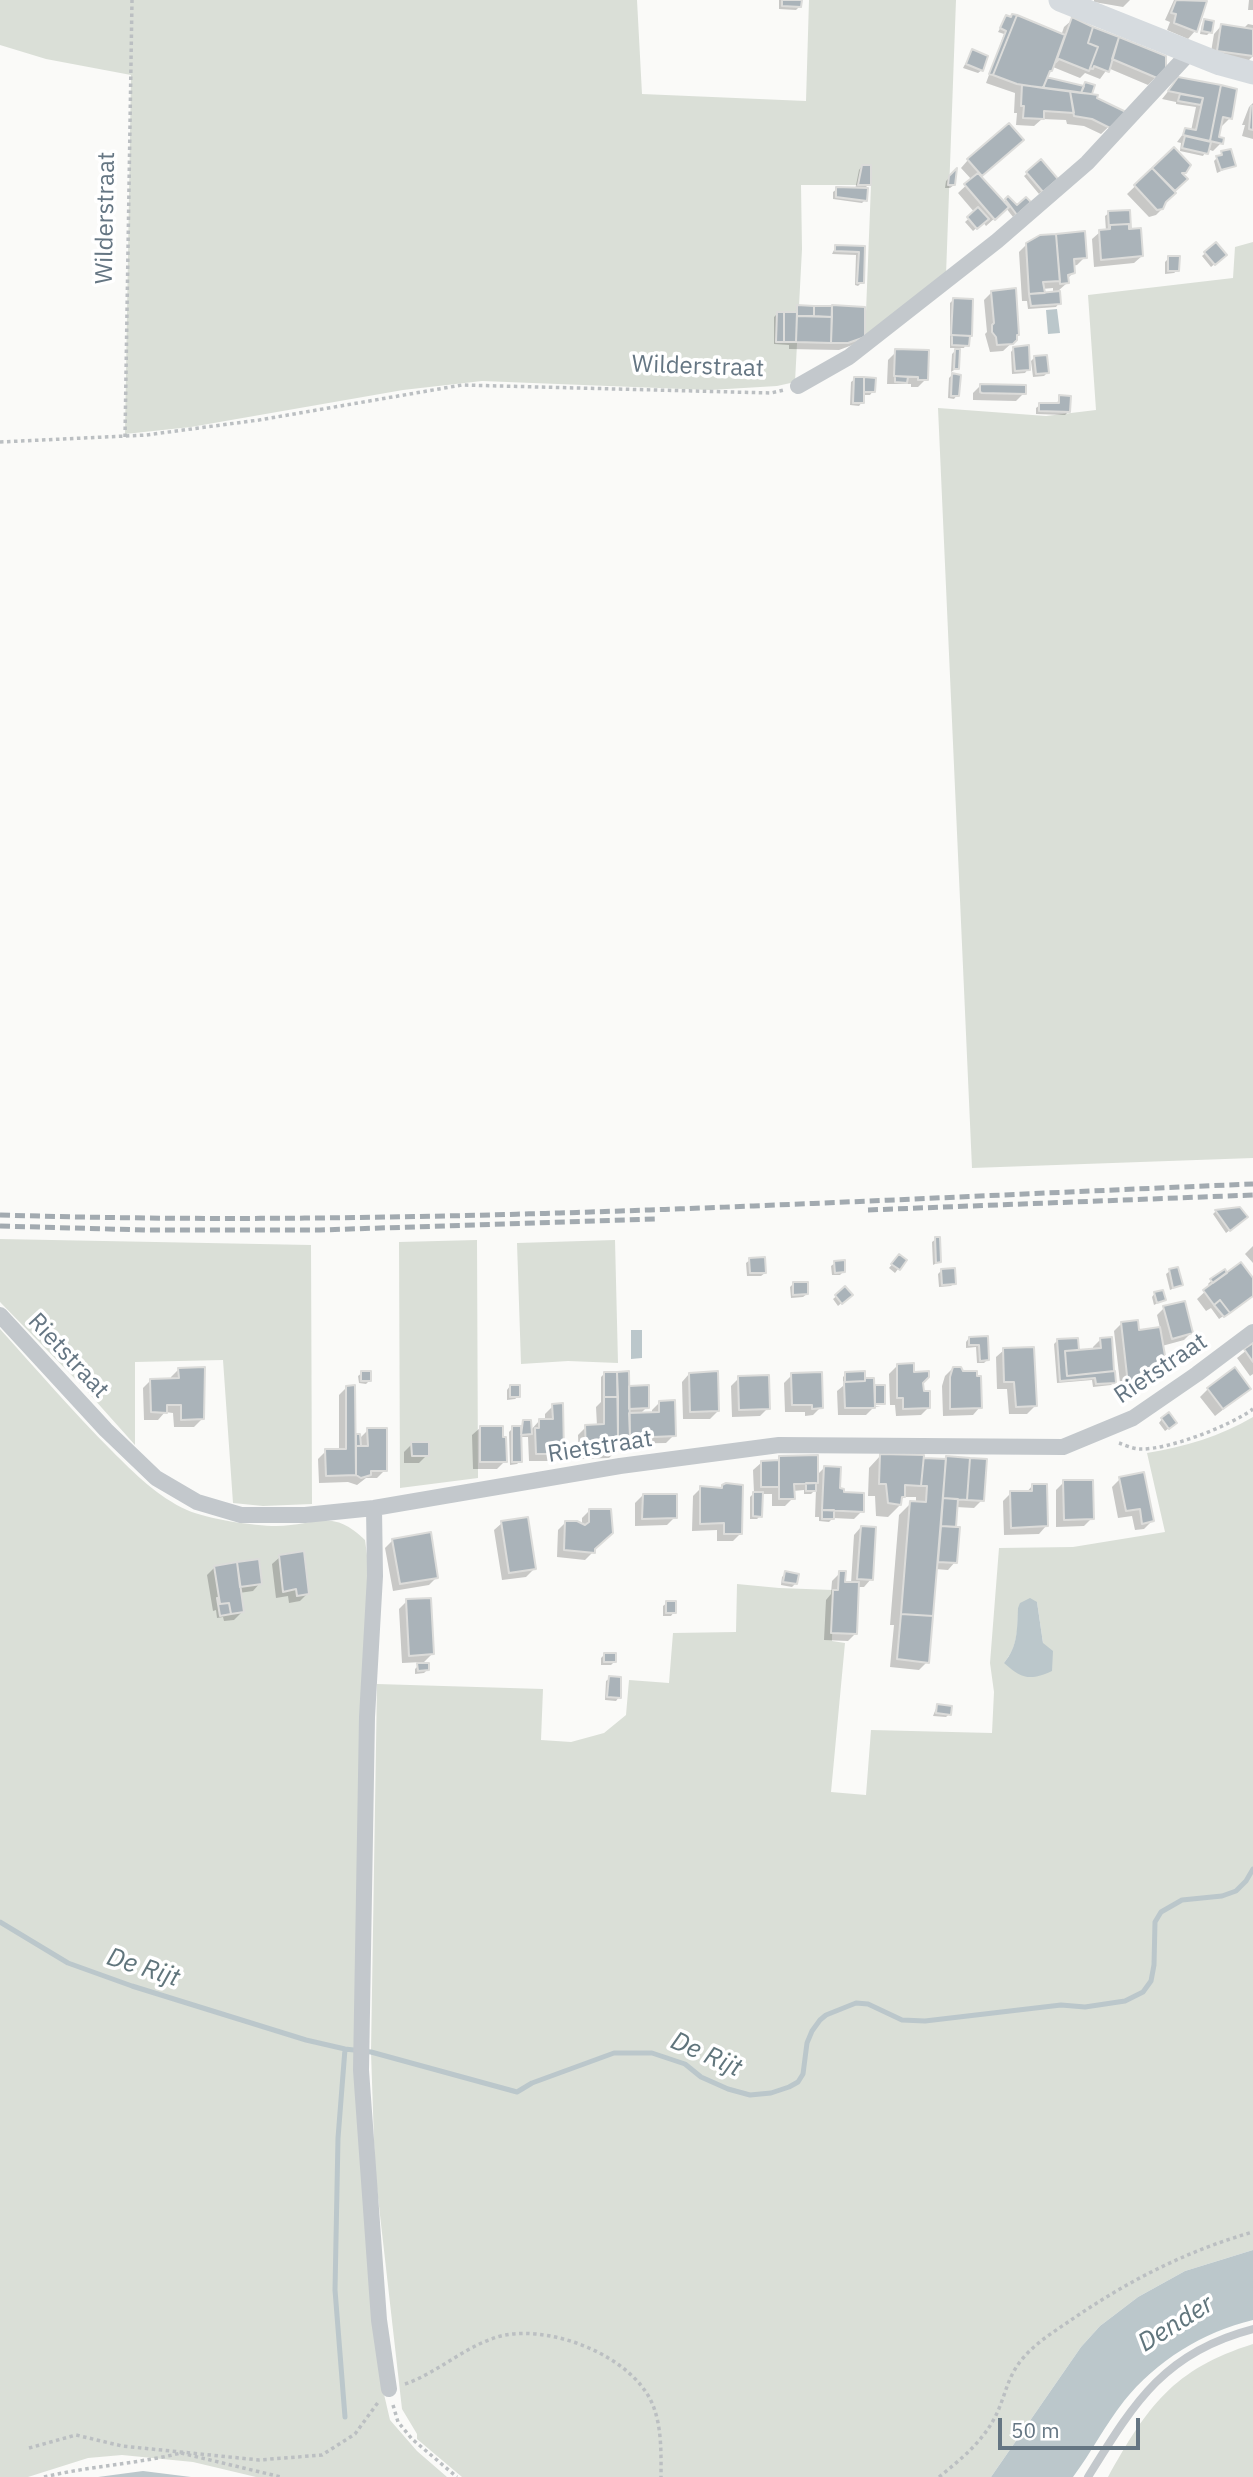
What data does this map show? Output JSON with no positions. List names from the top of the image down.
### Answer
{
  "streets": {
    "street": ["Wilderstraat", "Rietstraat"]
  },
  "water": ["De Rijt", "Dender"],
  "scale_bar": "50 m"
}
